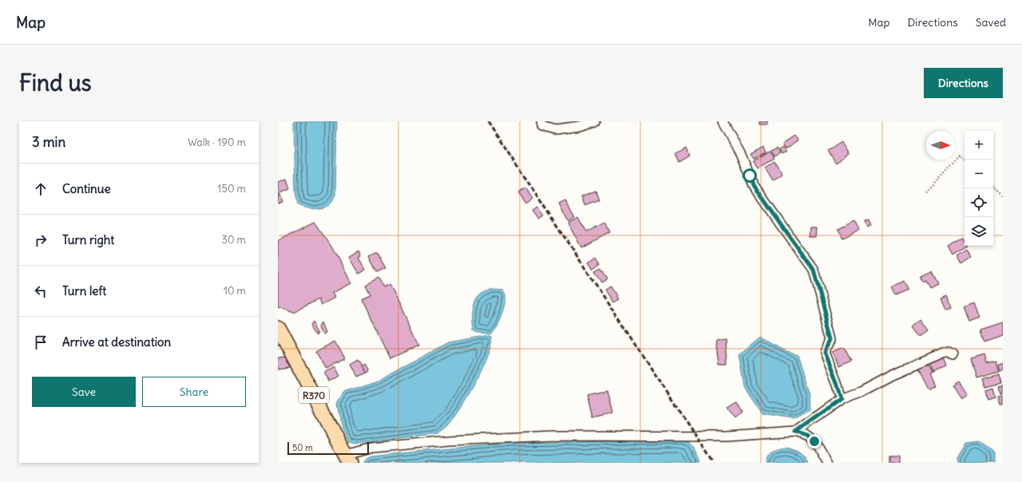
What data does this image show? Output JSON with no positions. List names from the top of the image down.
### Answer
{
  "streets": {
    "main road": ["R370"]
  },
  "scale_bar": "50 m",
  "north": "right",
  "page": {
    "header": "Map",
    "nav": ["Map", "Directions", "Saved"],
    "buttons": [
      "Directions",
      ["Save", "Share"]
    ],
    "title": "Find us",
    "heading": ["3 min", "Walk · 190 m"],
    "map_buttons": ["+", "−"],
    "list": [
      ["Continue", "150 m"],
      ["Turn right", "30 m"],
      ["Turn left", "10 m"],
      "Arrive at destination"
    ],
    "scale": "50 m"
  }
}
